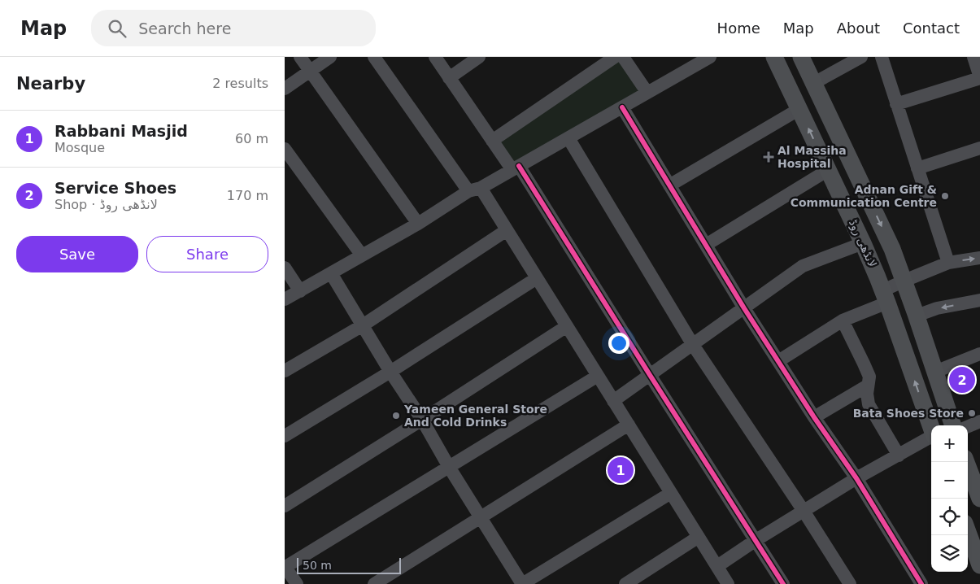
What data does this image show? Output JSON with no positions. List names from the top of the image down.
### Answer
{
  "streets": {
    "main road": ["لانڈھی روڈ"]
  },
  "places": {
    "health": ["Al Massiha Hospital"],
    "other": ["Adnan Gift & Communication Centre", "Bata Shoes Store", "Yameen General Store And Cold Drinks"]
  },
  "scale_bar": "50 m",
  "page": {
    "header": "Map",
    "search": "Search here",
    "nav": [
      "Home",
      "Map",
      "About",
      "Contact"
    ],
    "heading": ["Nearby", "2 results"],
    "list": [
      {
        "mark": "1",
        "name": "Rabbani Masjid",
        "note": "Mosque",
        "value": "60 m"
      },
      {
        "mark": "2",
        "name": "Service Shoes",
        "note": "Shop · لانڈھی روڈ",
        "value": "170 m"
      }
    ],
    "buttons": ["Save", "Share"],
    "pins": ["2", "1"],
    "map_buttons": ["+", "−"],
    "scale": "50 m"
  }
}
